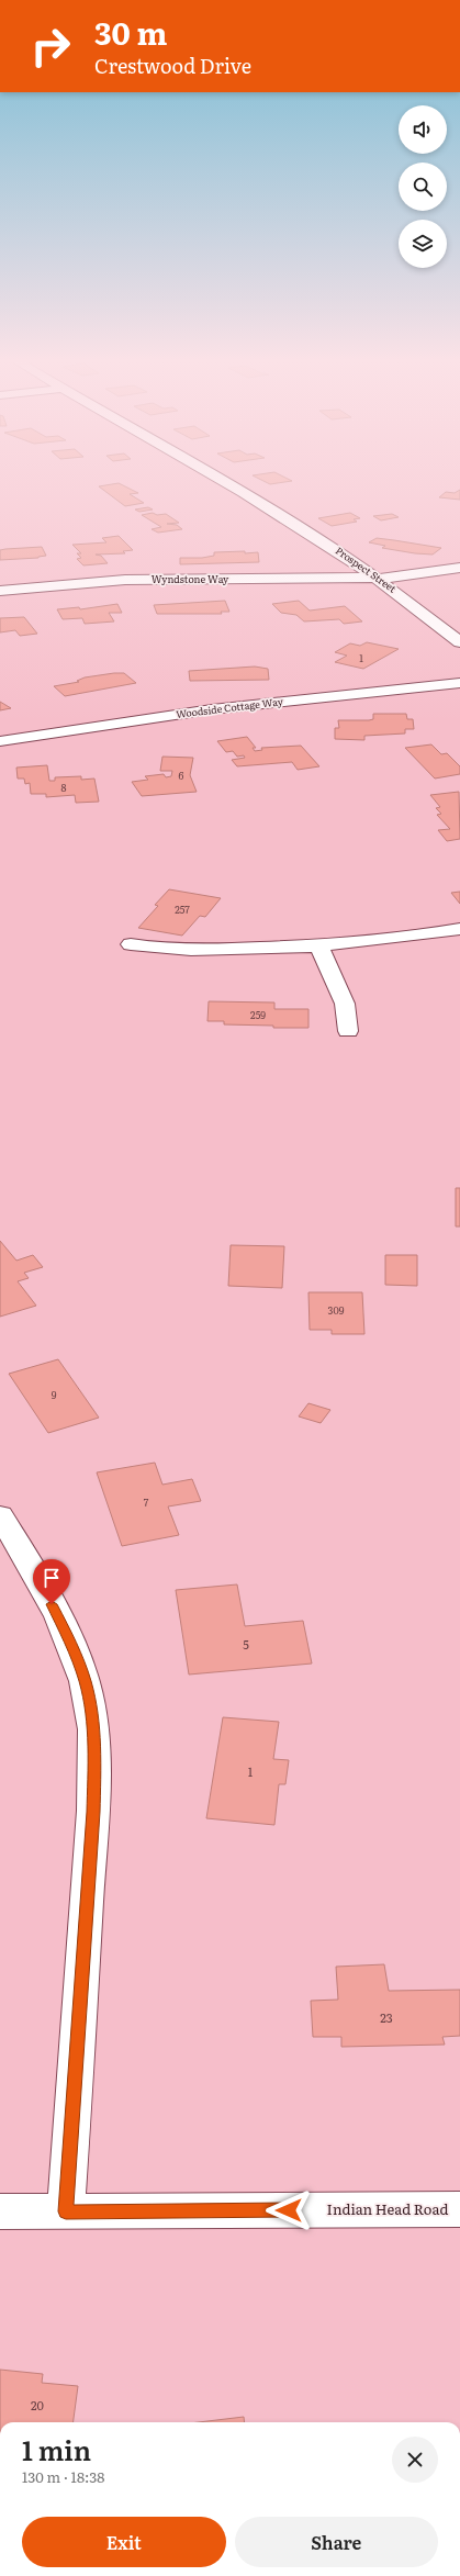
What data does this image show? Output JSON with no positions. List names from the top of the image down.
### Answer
{
  "streets": {
    "street": [
      "Prospect Street",
      "Wyndstone Way",
      "Woodside Cottage Way",
      "Indian Head Road"
    ]
  },
  "crossings": [
    ["Prospect Street", "Wyndstone Way"]
  ],
  "house_numbers": [
    "1",
    "6",
    "8",
    "257",
    "259",
    "309",
    "9",
    "7",
    "5",
    "1",
    "23",
    "20"
  ],
  "page": {
    "turn": ["30 m", "Crestwood Drive"],
    "heading": ["1 min", "130 m · 18:38"],
    "buttons": ["Exit", "Share"]
  }
}
